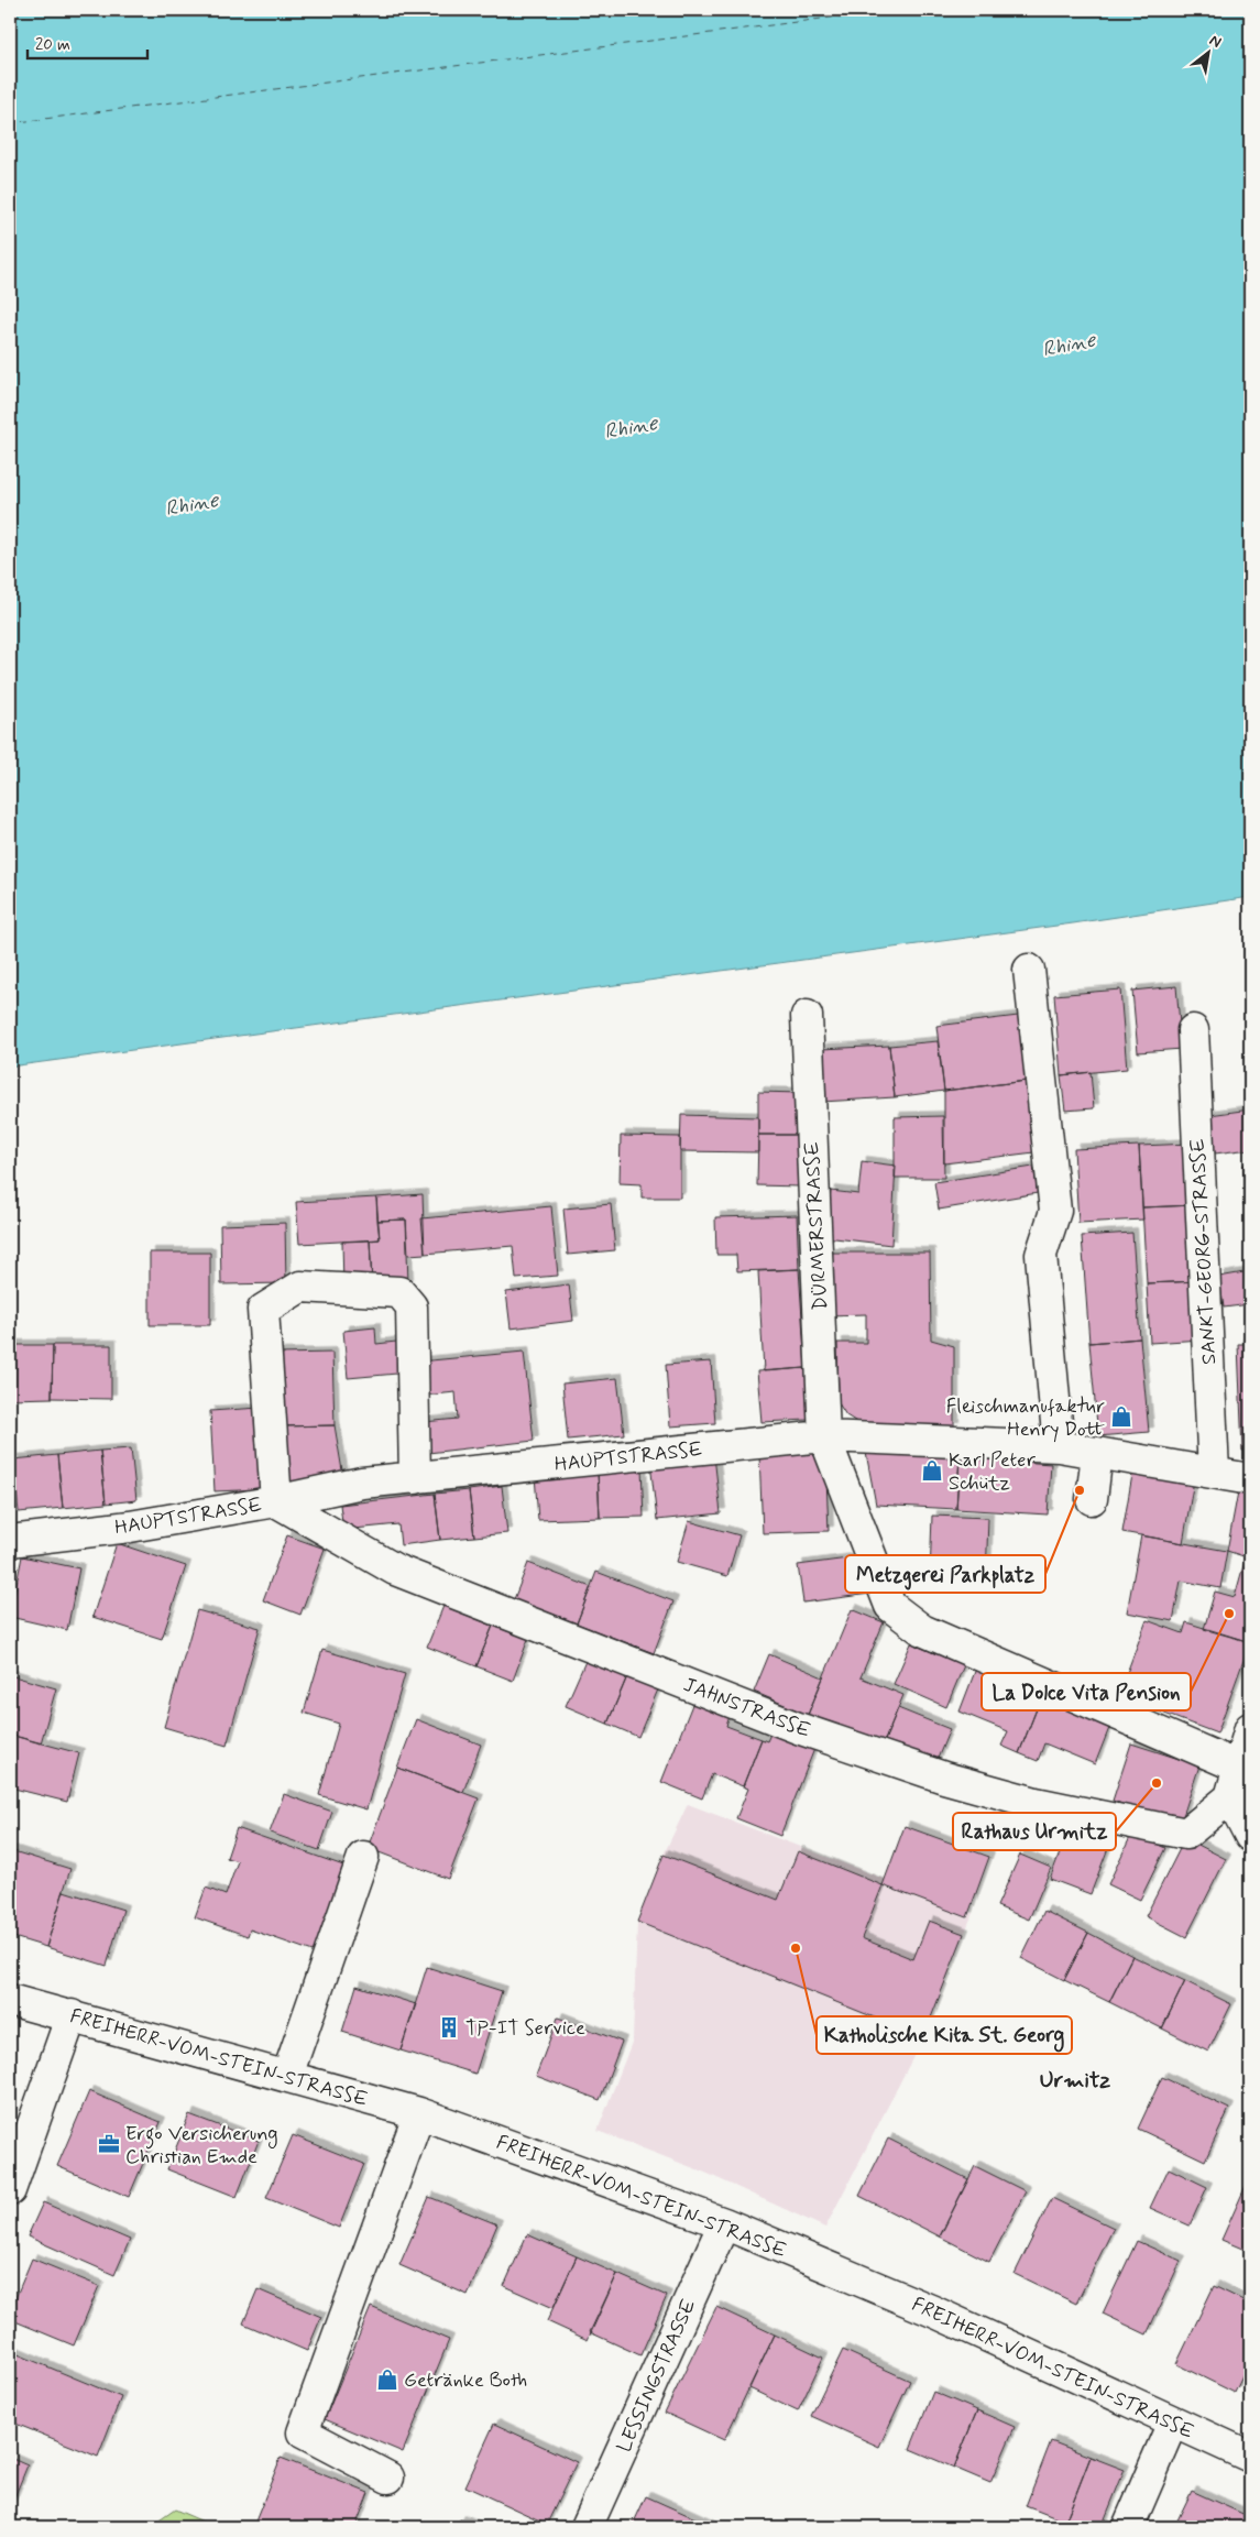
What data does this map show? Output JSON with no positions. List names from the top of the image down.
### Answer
{
  "streets": {
    "street": [
      "DÜRMERSTRASSE",
      "SANKT-GEORG-STRASSE",
      "HAUPTSTRASSE",
      "JAHNSTRASSE",
      "FREIHERR-VOM-STEIN-STRASSE",
      "LESSINGSTRASSE"
    ]
  },
  "crossings": [
    ["DÜRMERSTRASSE", "HAUPTSTRASSE"],
    ["SANKT-GEORG-STRASSE", "HAUPTSTRASSE"],
    ["HAUPTSTRASSE", "JAHNSTRASSE"],
    ["FREIHERR-VOM-STEIN-STRASSE", "LESSINGSTRASSE"]
  ],
  "districts": ["Urmitz"],
  "water": ["Rhine"],
  "places": {
    "shop": ["Fleischmanufaktur Henry Dott", "Karl Peter Schütz", "Getränke Both"],
    "other": [
      "Metzgerei Parkplatz",
      "La Dolce Vita Pension",
      "Rathaus Urmitz",
      "Katholische Kita St. Georg"
    ],
    "building": ["TP-IT Service"],
    "office": ["Ergo Versicherung Christian Emde"]
  },
  "scale_bar": "20 m",
  "north": "top right"
}
